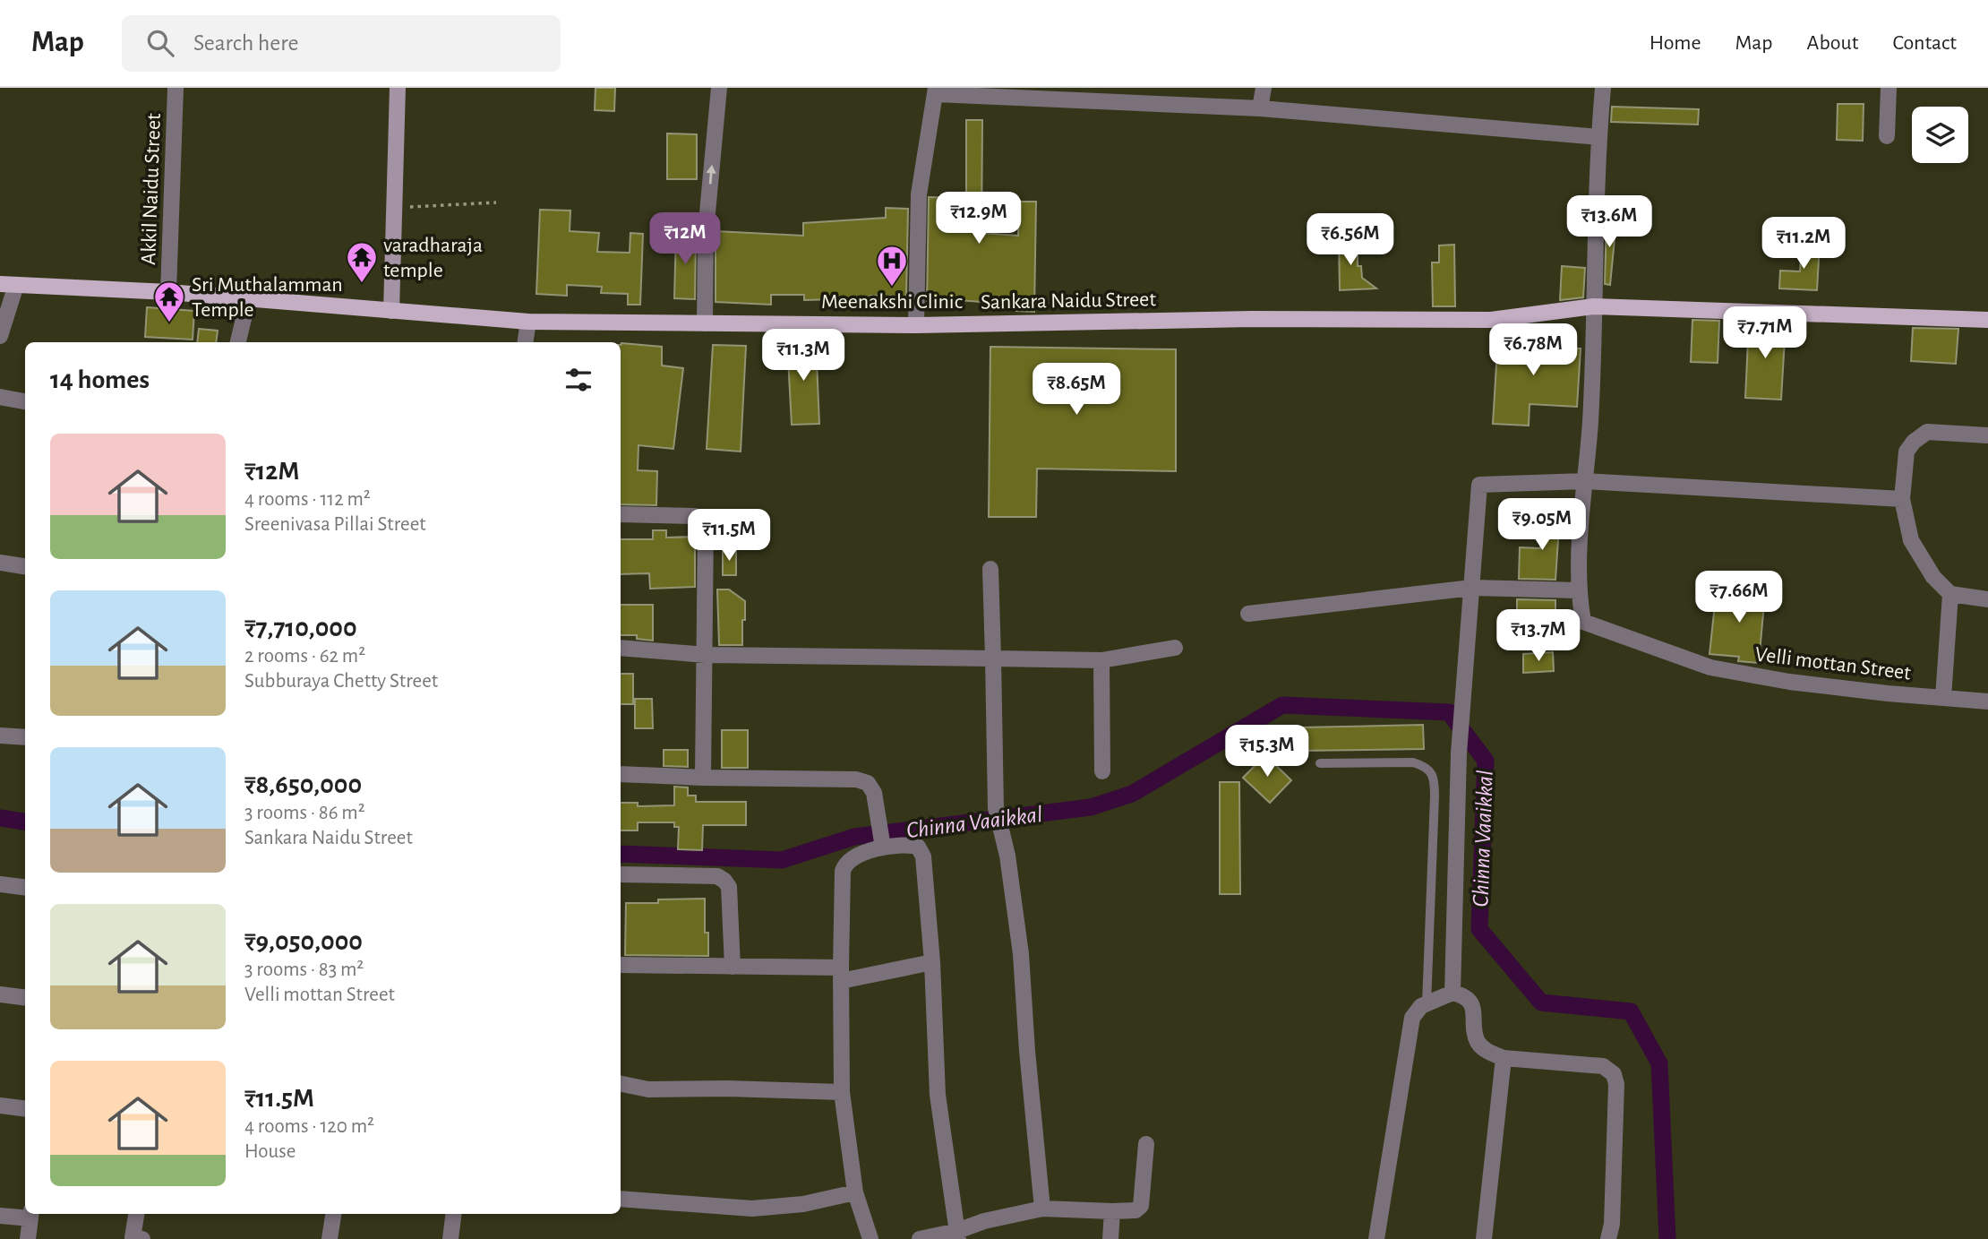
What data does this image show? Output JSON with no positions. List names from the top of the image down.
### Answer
{
  "streets": {
    "main road": ["Sankara Naidu Street"],
    "street": ["Akkil Naidu Street", "Velli mottan Street"]
  },
  "crossings": [
    ["Akkil Naidu Street", "Sankara Naidu Street"],
    ["Sankara Naidu Street", "Velli mottan Street"]
  ],
  "water": ["Chinna Vaaikkal"],
  "places": {
    "temple": ["varadharaja temple", "Sri Muthalamman Temple"],
    "hospital": ["Meenakshi Clinic"]
  },
  "page": {
    "header": "Map",
    "search": "Search here",
    "nav": [
      "Home",
      "Map",
      "About",
      "Contact"
    ],
    "price": [
      "₹12.9M",
      "₹13.6M",
      "₹12M",
      "₹6.56M",
      "₹11.2M",
      "₹7.71M",
      "₹6.78M",
      "₹11.3M",
      "₹8.65M",
      "₹9.05M",
      "₹11.5M",
      "₹7.66M",
      "₹13.7M",
      "₹15.3M"
    ],
    "heading": "14 homes",
    "list": [
      {
        "name": "₹12M",
        "note": "4 rooms · 112 m² · Sreenivasa Pillai Street"
      },
      {
        "name": "₹7,710,000",
        "note": "2 rooms · 62 m² · Subburaya Chetty Street"
      },
      {
        "name": "₹8,650,000",
        "note": "3 rooms · 86 m² · Sankara Naidu Street"
      },
      {
        "name": "₹9,050,000",
        "note": "3 rooms · 83 m² · Velli mottan Street"
      },
      {
        "name": "₹11.5M",
        "note": "4 rooms · 120 m² · House"
      }
    ]
  }
}
